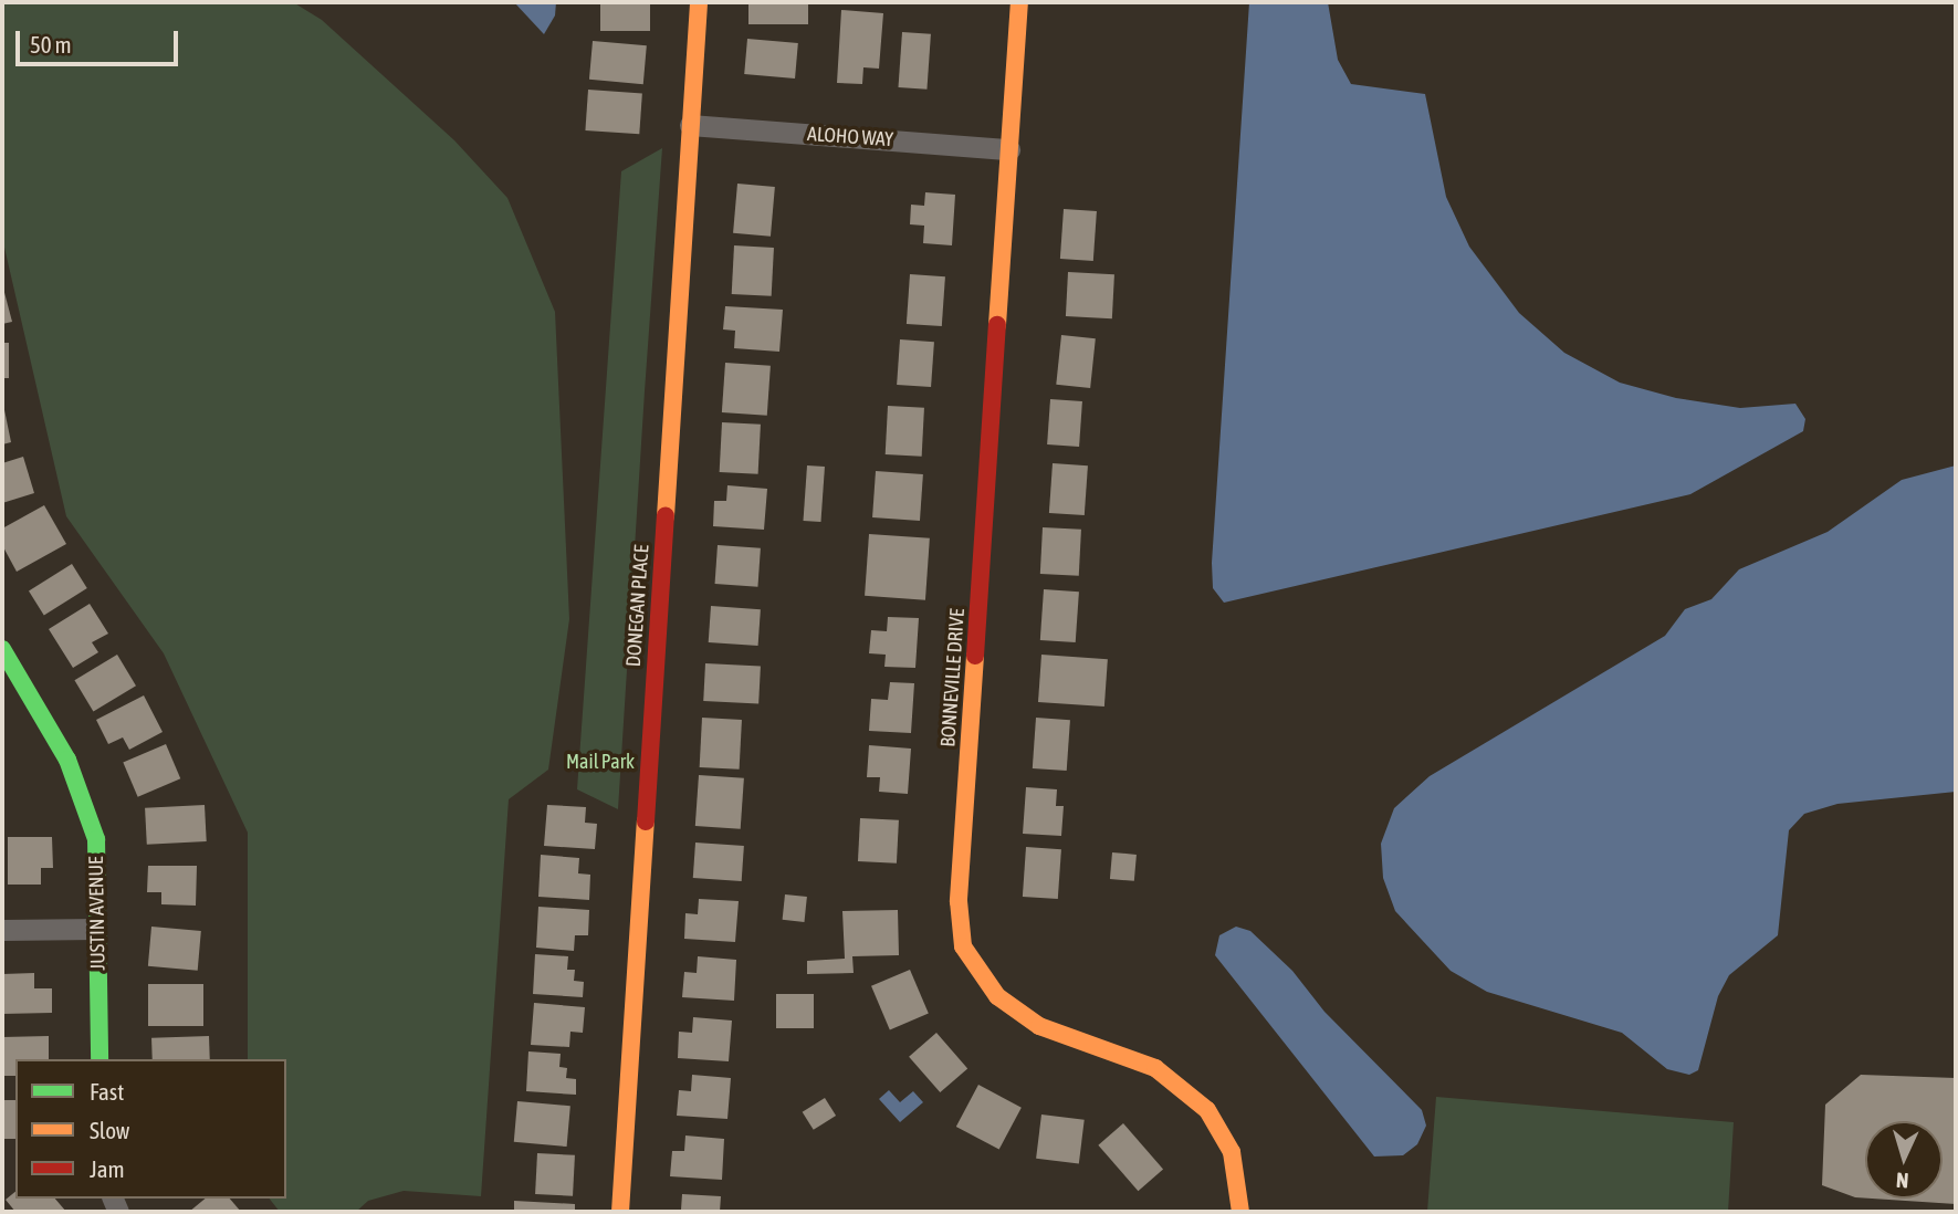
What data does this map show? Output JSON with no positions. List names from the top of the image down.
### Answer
{
  "streets": {
    "street": [
      "ALOHO WAY",
      "DONEGAN PLACE",
      "BONNEVILLE DRIVE",
      "JUSTIN AVENUE"
    ]
  },
  "crossings": [
    ["ALOHO WAY", "DONEGAN PLACE"],
    ["ALOHO WAY", "BONNEVILLE DRIVE"]
  ],
  "parks": ["Mail Park"],
  "legend": ["Fast", "Slow", "Jam"],
  "scale_bar": "50 m",
  "north": "bottom"
}
